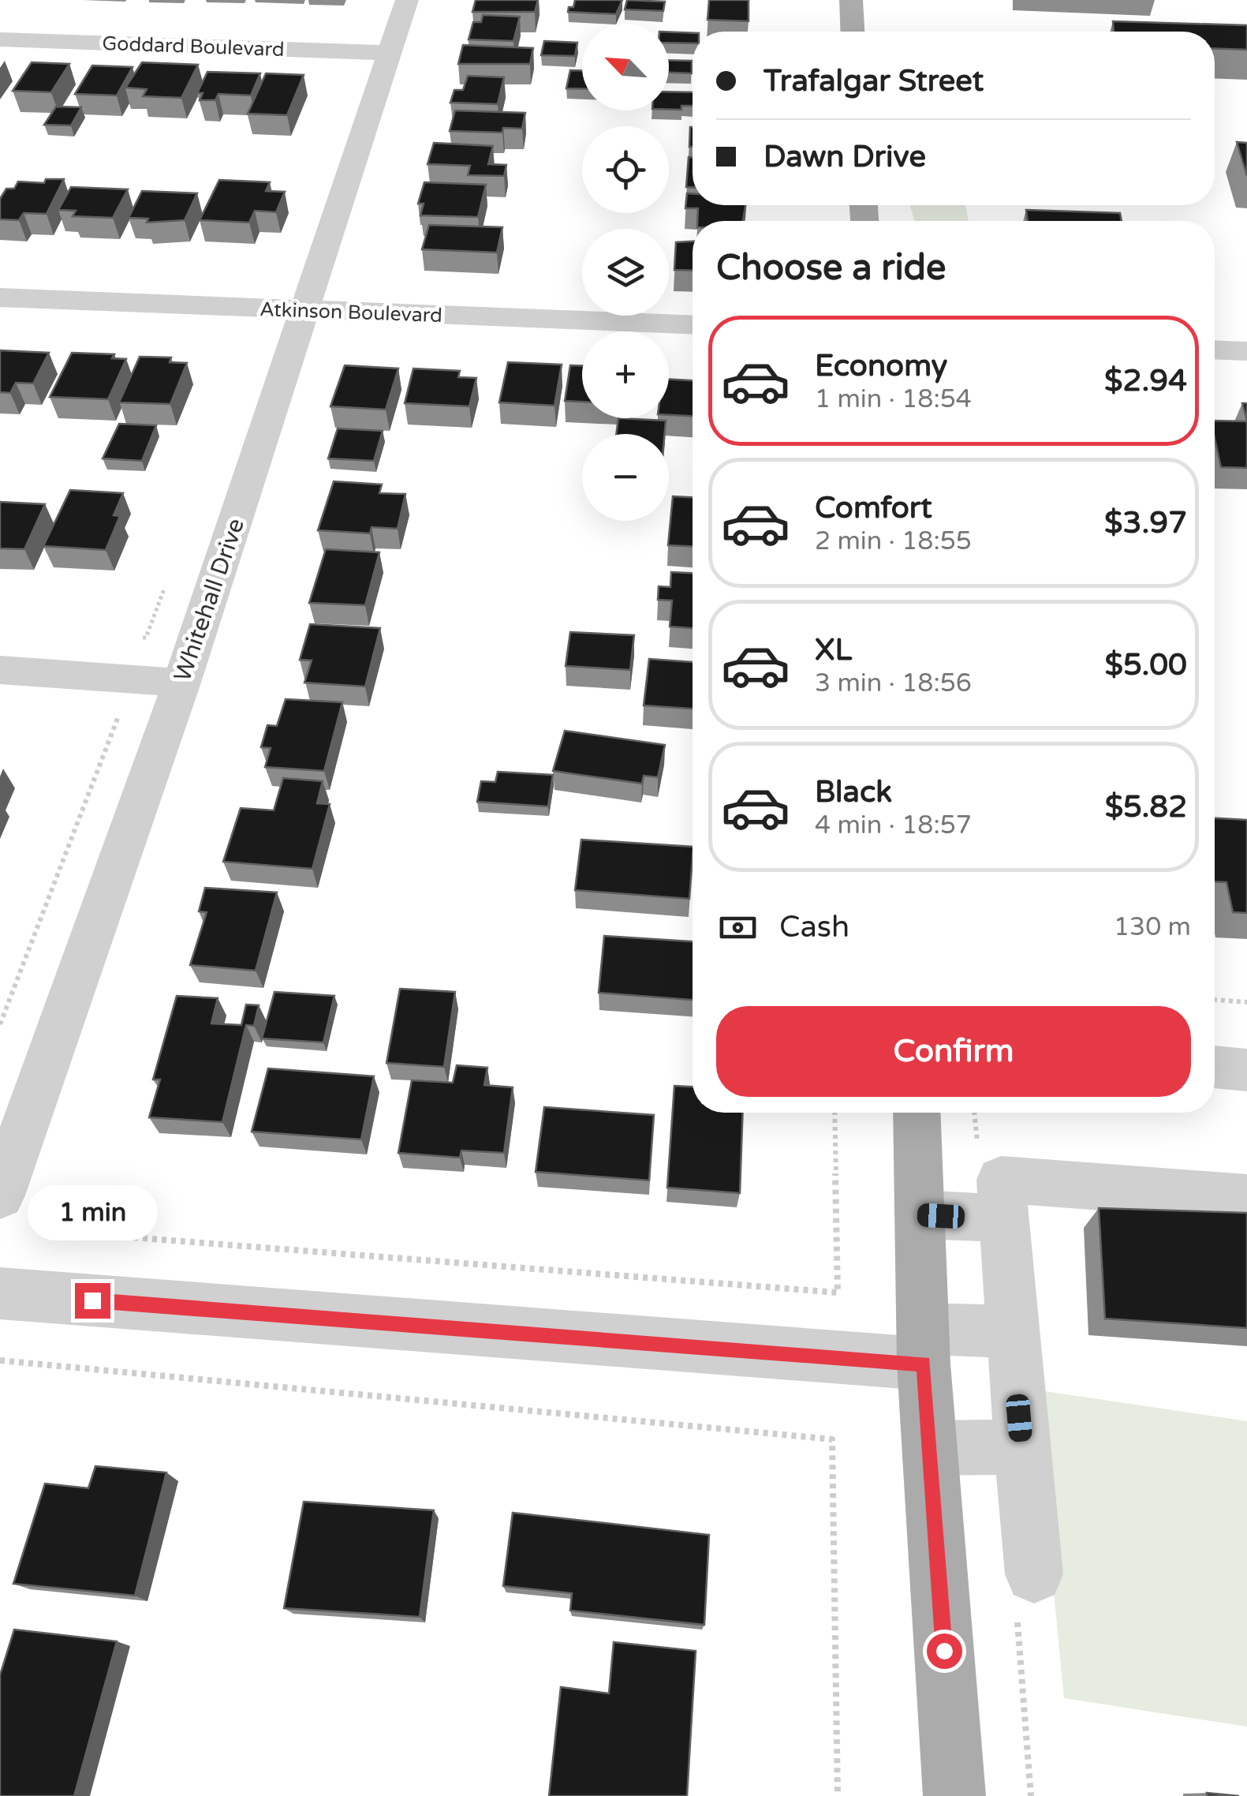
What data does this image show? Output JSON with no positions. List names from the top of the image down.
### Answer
{
  "streets": {
    "street": ["Goddard Boulevard", "Atkinson Boulevard", "Whitehall Drive"]
  },
  "crossings": [
    ["Goddard Boulevard", "Whitehall Drive"],
    ["Atkinson Boulevard", "Whitehall Drive"]
  ],
  "north": "top left",
  "page": {
    "map_buttons": ["+", "−"],
    "banner": ["Trafalgar Street", "Dawn Drive"],
    "heading": "Choose a ride",
    "list": [
      {
        "name": "Economy",
        "note": "1 min · 18:54",
        "value": "$2.94"
      },
      {
        "name": "Comfort",
        "note": "2 min · 18:55",
        "value": "$3.97"
      },
      {
        "name": "XL",
        "note": "3 min · 18:56",
        "value": "$5.00"
      },
      {
        "name": "Black",
        "note": "4 min · 18:57",
        "value": "$5.82"
      }
    ],
    "pay": ["Cash", "130 m"],
    "buttons": "Confirm",
    "bubble": "1 min"
  }
}
